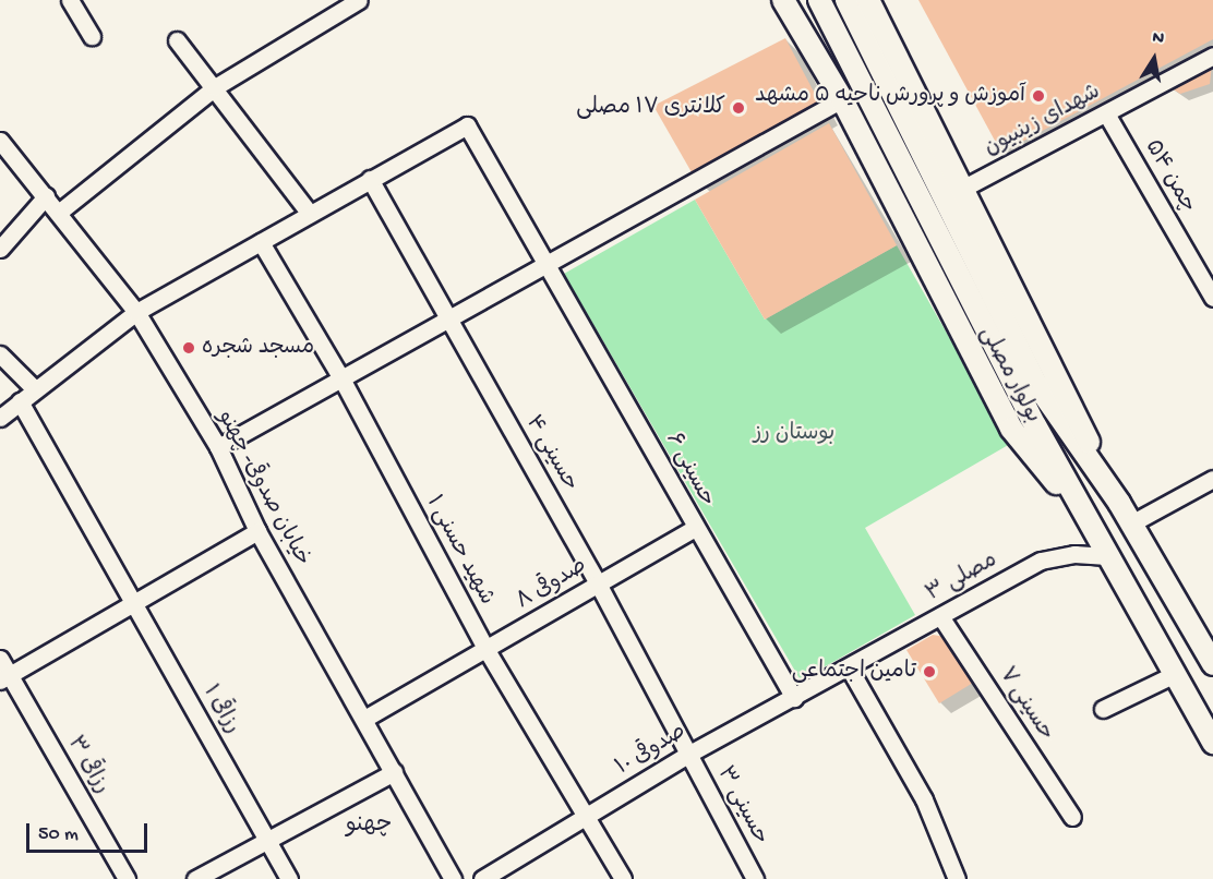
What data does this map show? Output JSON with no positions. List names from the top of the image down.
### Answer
{
  "streets": {
    "main road": ["بولوار مصلی"],
    "street": [
      "شهدای زینبیون",
      "چمن ۵۴",
      "حسینی ۴",
      "حسینی ۶",
      "خیابان صدوقی- چهنو",
      "شهید حسنی ۱",
      "مصلی ۳",
      "صدوقی ۸",
      "حسینی ۷",
      "رزاقی ۱",
      "صدوقی ۱۰",
      "رزاقی ۳",
      "حسینی ۳"
    ]
  },
  "crossings": [
    ["شهدای زینبیون", "چمن ۵۴"],
    ["بولوار مصلی", "مصلی ۳"],
    ["حسینی ۴", "حسینی ۶"],
    ["حسینی ۴", "صدوقی ۸"],
    ["حسینی ۴", "صدوقی ۱۰"],
    ["حسینی ۴", "حسینی ۳"],
    ["حسینی ۶", "صدوقی ۸"],
    ["حسینی ۶", "صدوقی ۱۰"],
    ["خیابان صدوقی- چهنو", "صدوقی ۸"],
    ["شهید حسنی ۱", "صدوقی ۸"],
    ["شهید حسنی ۱", "صدوقی ۱۰"],
    ["مصلی ۳", "حسینی ۷"],
    ["مصلی ۳", "صدوقی ۱۰"],
    ["صدوقی ۱۰", "حسینی ۳"]
  ],
  "districts": ["چهنو"],
  "parks": ["بوستان رز"],
  "places": [
    "آموزش و پرورش ناحیه ۵ مشهد",
    "کلانتری ۱۷ مصلی",
    "مسجد شجره",
    "تامین اجتماعی"
  ],
  "scale_bar": "50 m",
  "north": "top"
}
